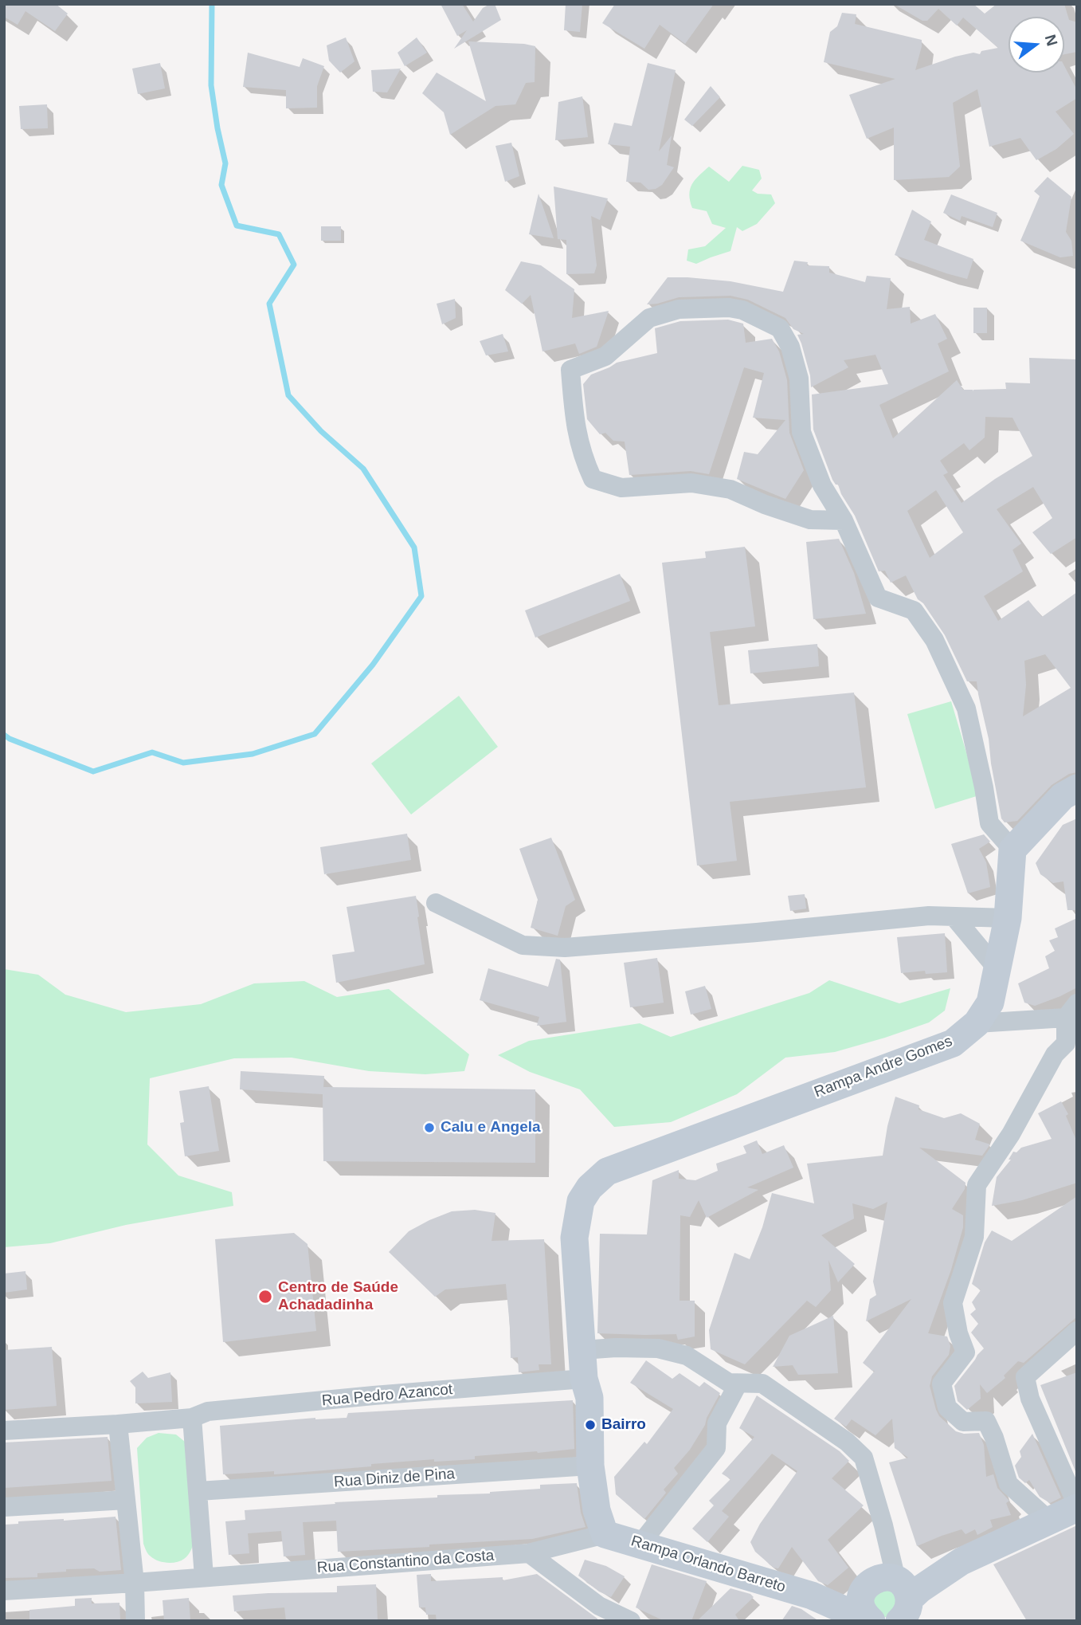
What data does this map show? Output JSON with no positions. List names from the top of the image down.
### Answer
{
  "streets": {
    "street": [
      "Rampa Andre Gomes",
      "Rua Pedro Azancot",
      "Rua Diniz de Pina",
      "Rua Constantino da Costa",
      "Rampa Orlando Barreto"
    ]
  },
  "crossings": [
    ["Rampa Andre Gomes", "Rua Pedro Azancot"],
    ["Rampa Andre Gomes", "Rua Diniz de Pina"],
    ["Rampa Andre Gomes", "Rua Constantino da Costa"],
    ["Rampa Andre Gomes", "Rampa Orlando Barreto"],
    ["Rua Constantino da Costa", "Rampa Orlando Barreto"]
  ],
  "places": ["Calu e Angela", "Centro de Saúde Achadadinha", "Bairro"],
  "north": "right"
}
